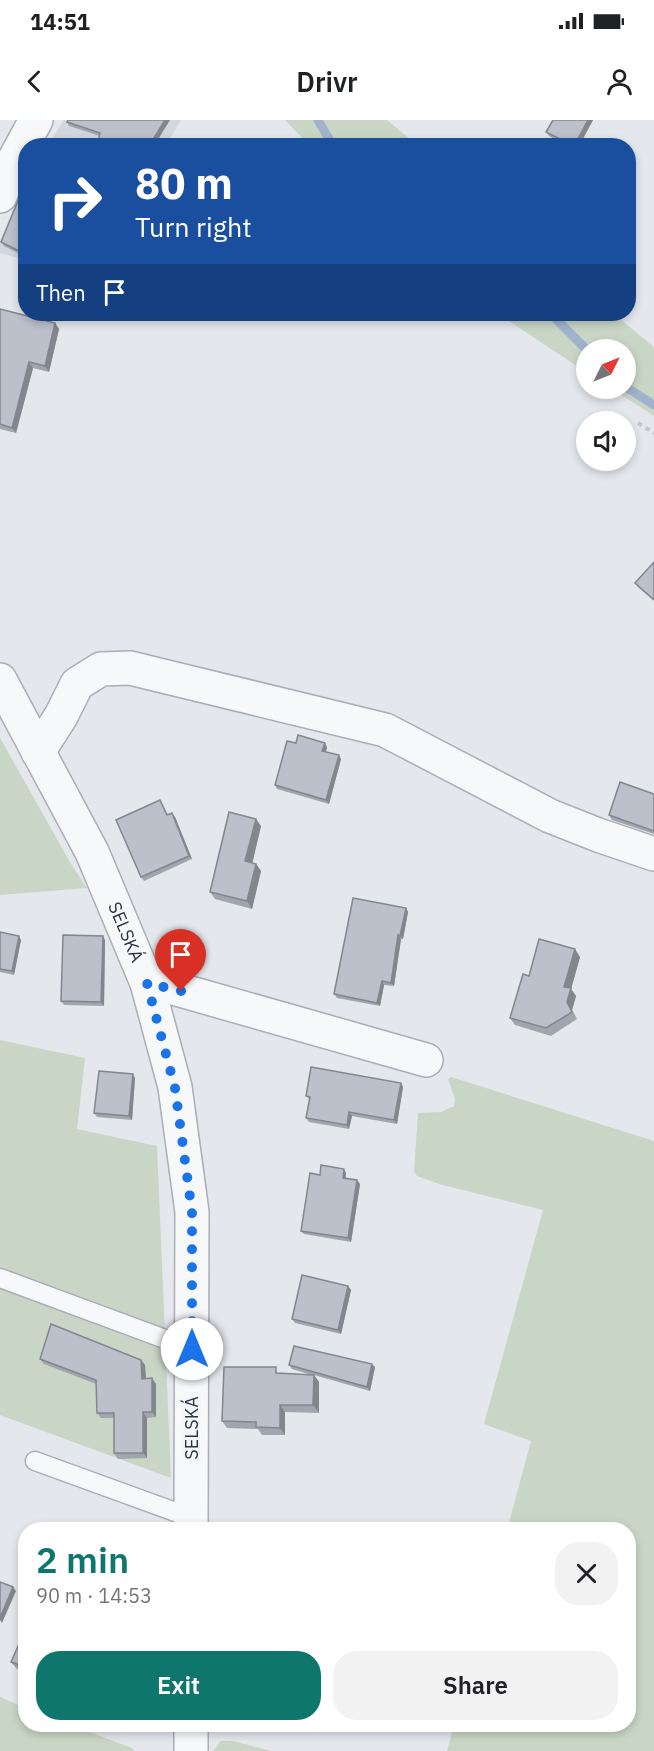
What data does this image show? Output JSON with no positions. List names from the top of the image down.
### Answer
{
  "streets": {
    "street": ["SELSKÁ"]
  },
  "north": "top right",
  "page": {
    "status": "14:51",
    "header": "Drivr",
    "turn": ["80 m", "Turn right"],
    "then": "Then",
    "heading": ["2 min", "90 m · 14:53"],
    "buttons": ["Exit", "Share"]
  }
}
